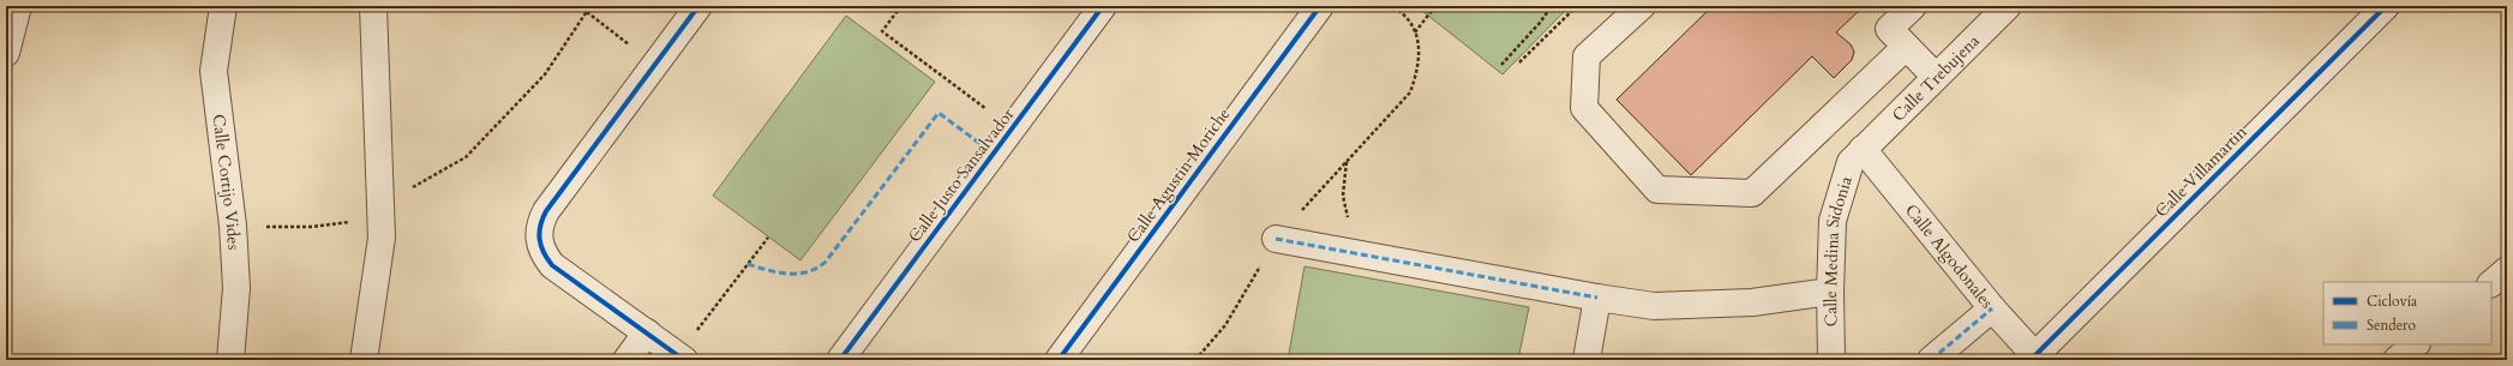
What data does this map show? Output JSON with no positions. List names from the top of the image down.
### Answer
{
  "streets": {
    "street": [
      "Calle Trebujena",
      "Calle Villamartin",
      "Calle Justo Sansalvador",
      "Calle Agustin Moriche",
      "Calle Cortijo Vides",
      "Calle Medina Sidonia",
      "Calle Algodonales"
    ]
  },
  "crossings": [
    ["Calle Trebujena", "Calle Medina Sidonia"],
    ["Calle Trebujena", "Calle Algodonales"],
    ["Calle Villamartin", "Calle Algodonales"],
    ["Calle Medina Sidonia", "Calle Algodonales"]
  ],
  "legend": ["Ciclovía", "Sendero"]
}
